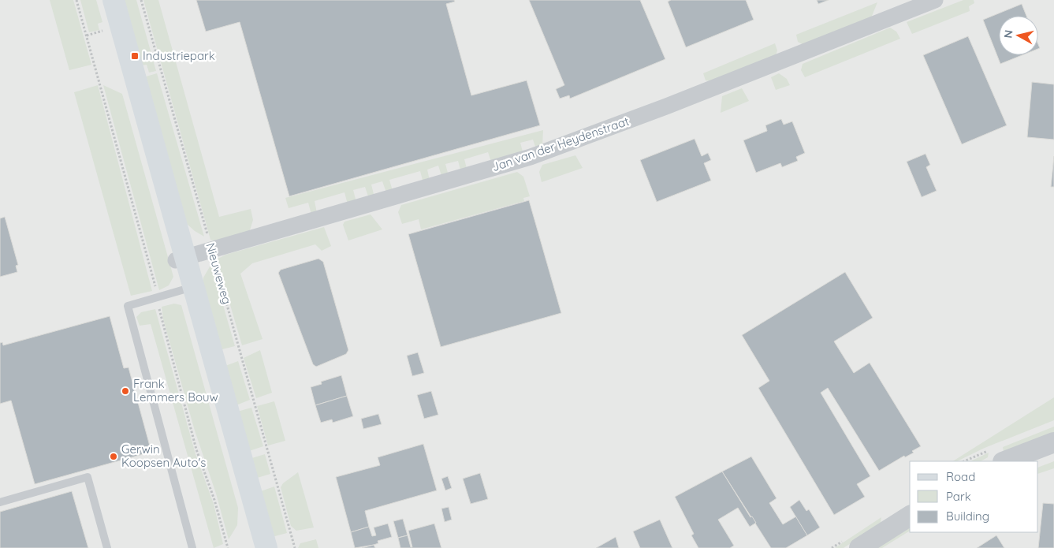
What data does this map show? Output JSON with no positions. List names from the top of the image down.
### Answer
{
  "streets": {
    "street": ["Jan van der Heydenstraat"],
    "path": ["Nieuweweg"]
  },
  "crossings": [
    ["Jan van der Heydenstraat", "Nieuweweg"]
  ],
  "places": {
    "transit": ["Industriepark"],
    "other": ["Frank Lemmers Bouw", "Gerwin Koopsen Auto's"]
  },
  "legend": ["Road", "Park", "Building"],
  "north": "left"
}
